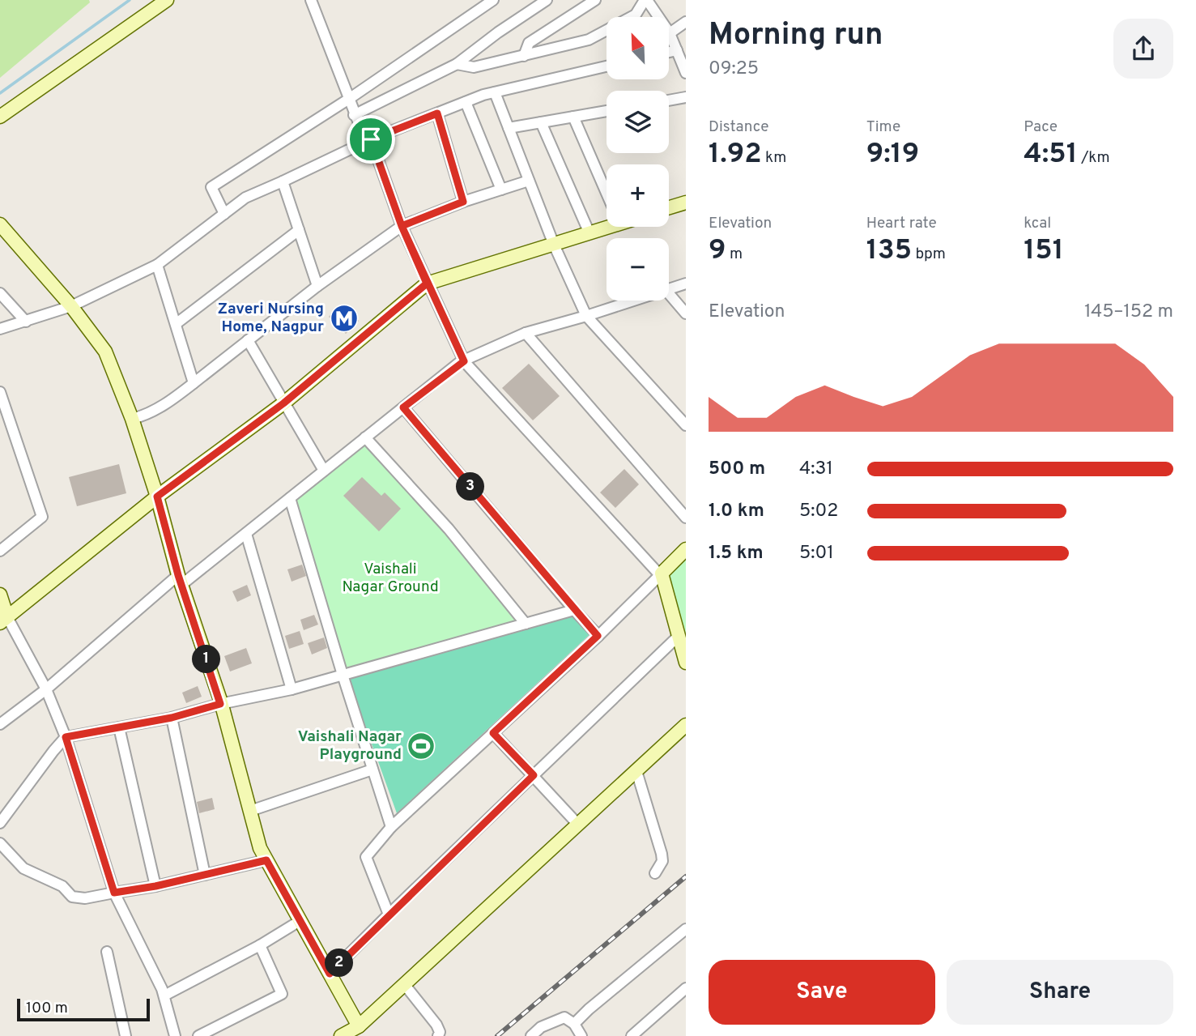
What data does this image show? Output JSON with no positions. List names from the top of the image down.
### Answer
{
  "parks": ["Vaishali Nagar Ground"],
  "places": {
    "metro station": ["Zaveri Nursing Home, Nagpur"],
    "sports": ["Vaishali Nagar Playground"]
  },
  "scale_bar": "100 m",
  "north": "top left",
  "page": {
    "heading": ["Morning run", "09:25"],
    "map_buttons": ["+", "−"],
    "stats": [
      ["Distance", "1.92 km"],
      ["Time", "9:19"],
      ["Pace", "4:51 /km"],
      ["Elevation", "9 m"],
      ["Heart rate", "135 bpm"],
      ["kcal", "151"]
    ],
    "chart": ["Elevation", "145–152 m"],
    "list": [
      {
        "name": "500 m",
        "note": "4:31"
      },
      {
        "name": "1.0 km",
        "note": "5:02"
      },
      {
        "name": "1.5 km",
        "note": "5:01"
      }
    ],
    "pins": ["3", "1", "2"],
    "buttons": ["Save", "Share"],
    "scale": "100 m"
  }
}
